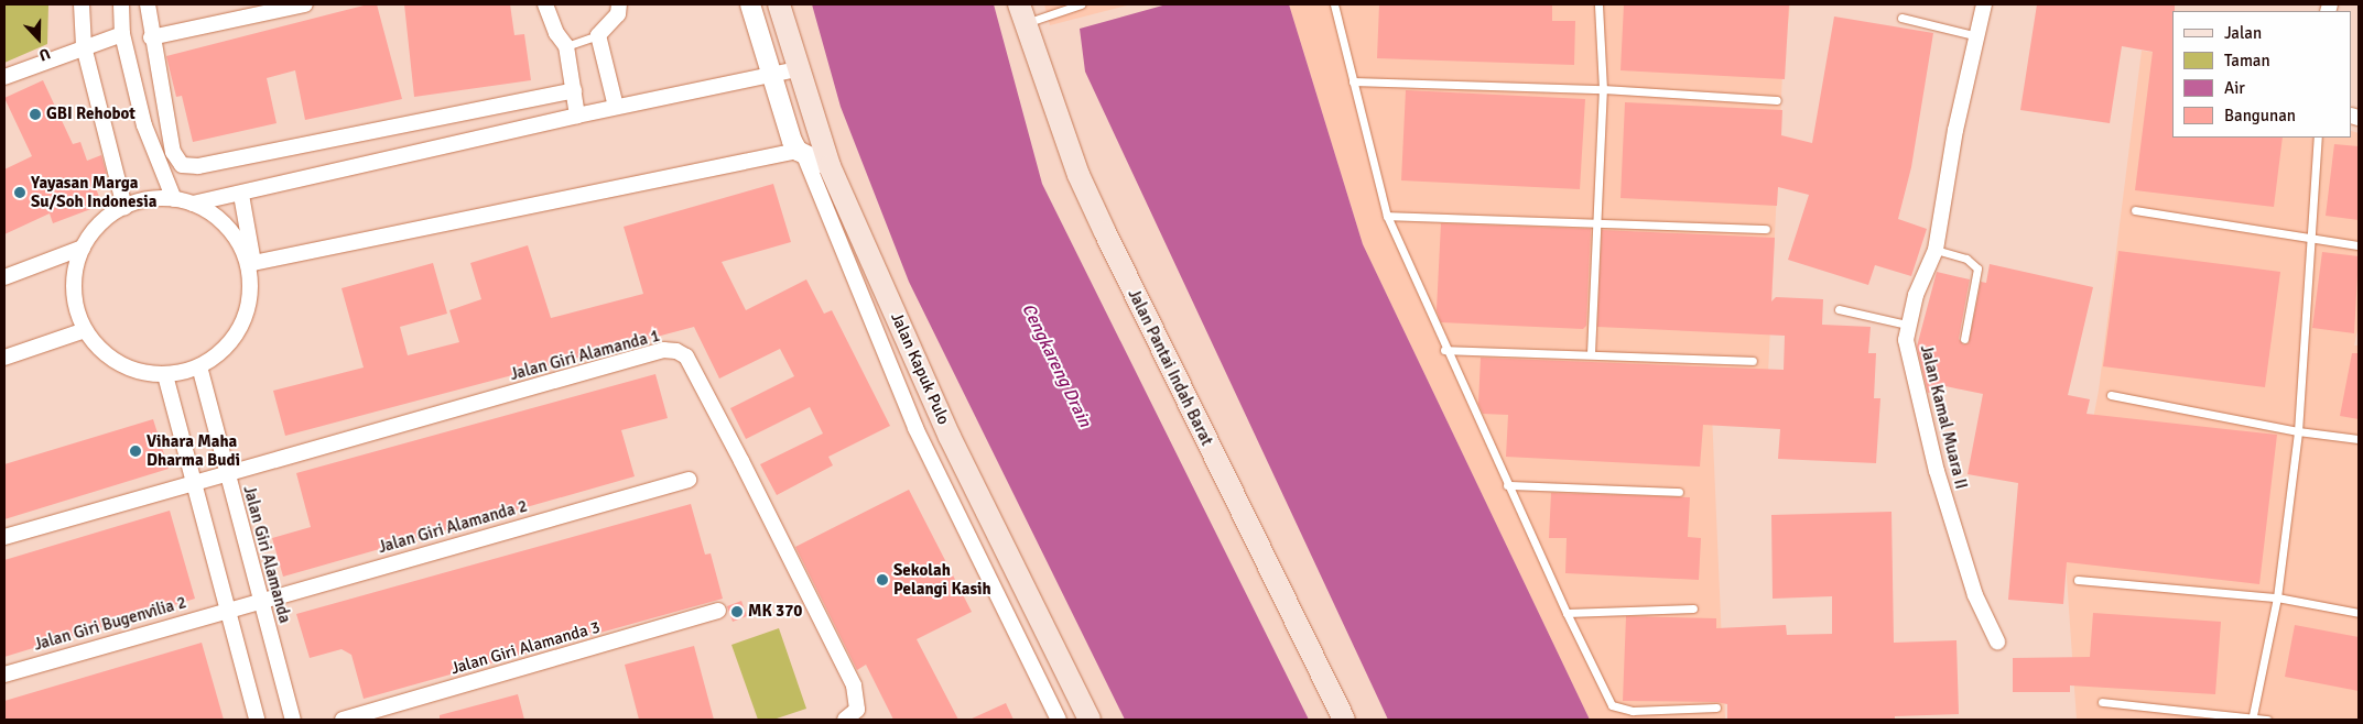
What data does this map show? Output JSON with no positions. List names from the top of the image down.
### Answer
{
  "streets": {
    "main road": ["Jalan Pantai Indah Barat", "Jalan Kapuk Pulo"],
    "street": [
      "Jalan Giri Alamanda 1",
      "Jalan Kamal Muara II",
      "Jalan Giri Alamanda 2",
      "Jalan Giri Alamanda",
      "Jalan Giri Bugenvilia 2",
      "Jalan Giri Alamanda 3"
    ]
  },
  "crossings": [
    ["Jalan Giri Alamanda 1", "Jalan Giri Alamanda"],
    ["Jalan Giri Alamanda 2", "Jalan Giri Alamanda"],
    ["Jalan Giri Alamanda 2", "Jalan Giri Bugenvilia 2"]
  ],
  "water": ["Cengkareng Drain"],
  "places": [
    "GBI Rehobot",
    "Yayasan Marga Su/Soh Indonesia",
    "Vihara Maha Dharma Budi",
    "Sekolah Pelangi Kasih",
    "MK 370"
  ],
  "legend": [
    "Jalan",
    "Taman",
    "Air",
    "Bangunan"
  ],
  "north": "bottom"
}
